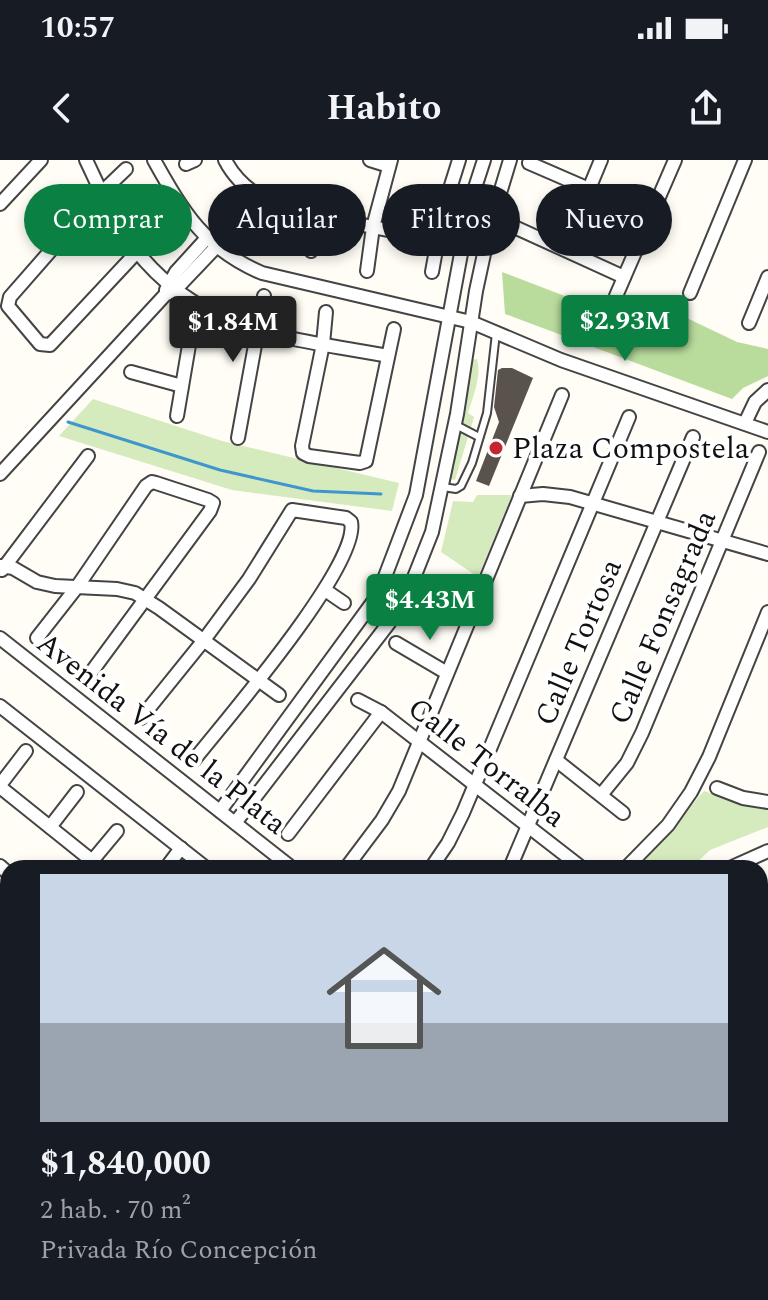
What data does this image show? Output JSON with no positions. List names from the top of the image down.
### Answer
{
  "streets": {
    "street": [
      "Calle Fonsagrada",
      "Calle Tortosa",
      "Avenida Vía de la Plata",
      "Calle Torralba"
    ]
  },
  "crossings": [
    ["Calle Tortosa", "Calle Torralba"]
  ],
  "places": ["Plaza Compostela"],
  "page": {
    "status": "10:57",
    "header": "Habito",
    "chip": [
      "Comprar",
      "Alquilar",
      "Filtros",
      "Nuevo"
    ],
    "price": ["$2.93M", "$1.84M", "$4.43M"],
    "list": [
      {
        "name": "$1,840,000",
        "note": "2 hab. · 70 m² · Privada Río Concepción"
      }
    ]
  }
}
